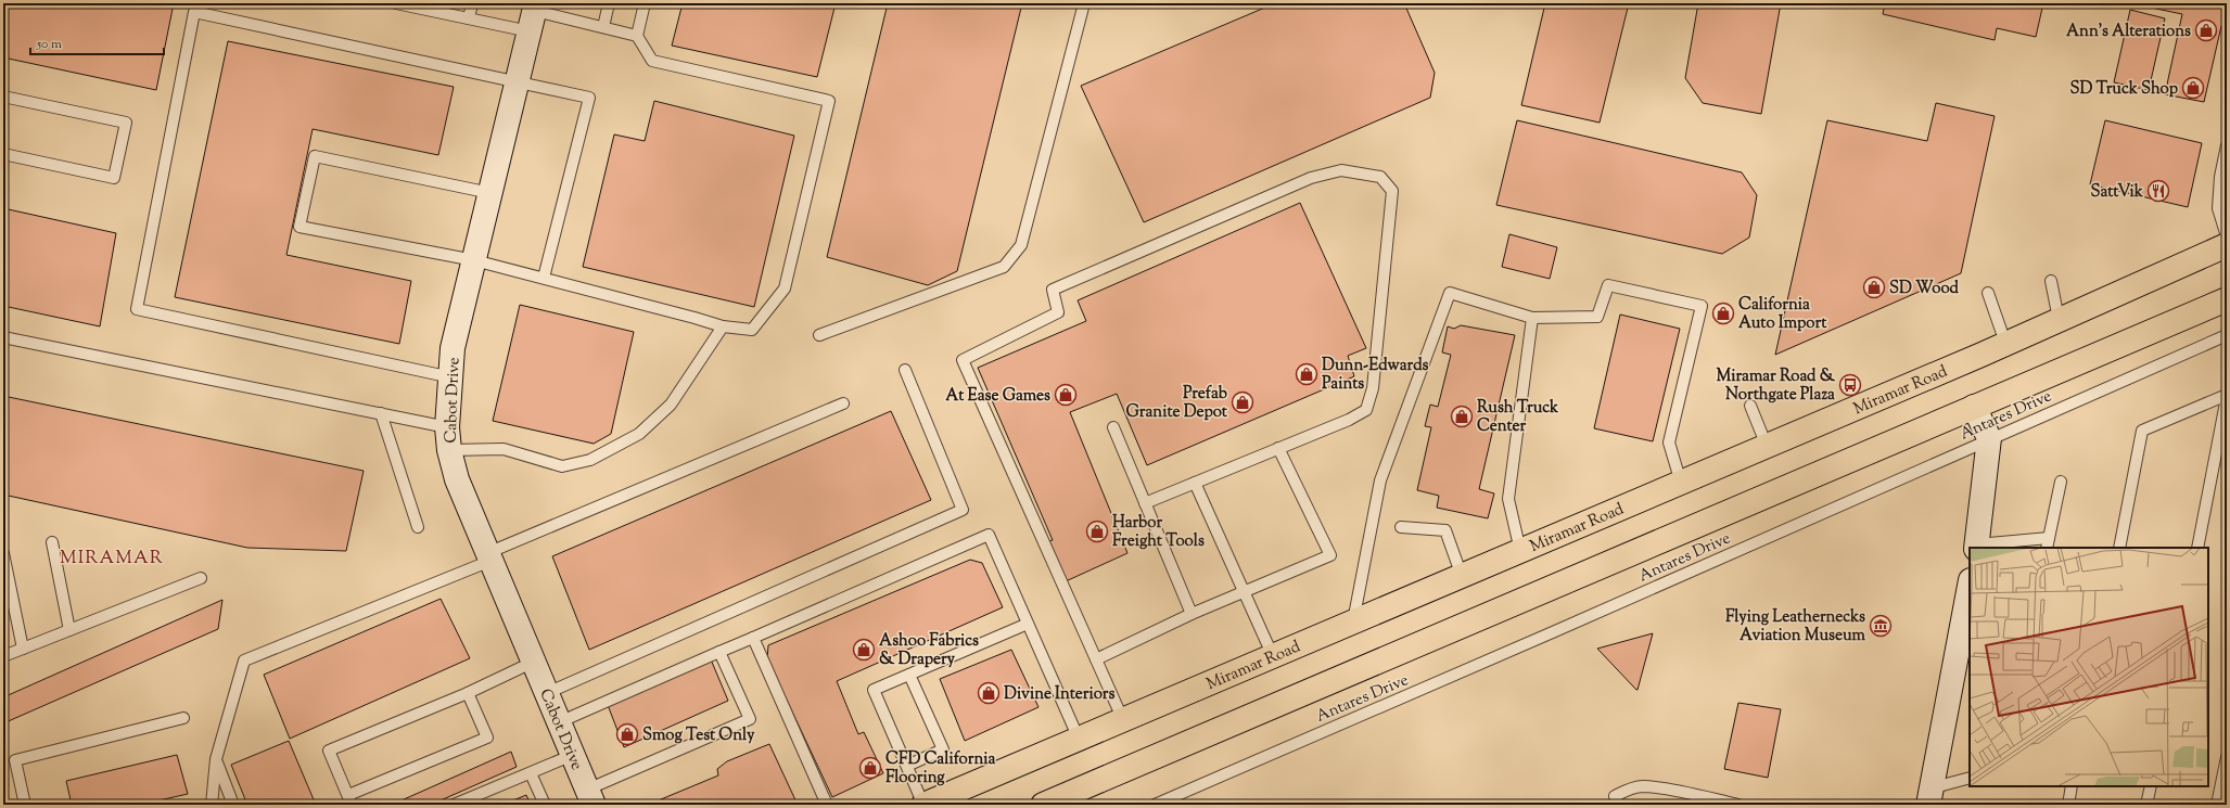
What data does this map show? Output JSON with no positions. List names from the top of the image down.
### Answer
{
  "streets": {
    "main road": ["Miramar Road"],
    "street": ["Cabot Drive"],
    "lane": ["Antares Drive"]
  },
  "districts": ["MIRAMAR"],
  "places": {
    "shop": [
      "Ann's Alterations",
      "SD Truck Shop",
      "SD Wood",
      "California Auto Import",
      "Dunn-Edwards Paints",
      "At Ease Games",
      "Prefab Granite Depot",
      "Rush Truck Center",
      "Harbor Freight Tools",
      "Ashoo Fabrics & Drapery",
      "Divine Interiors",
      "Smog Test Only",
      "CFD California Flooring"
    ],
    "restaurant": ["SattVik"],
    "bus stop": ["Miramar Road & Northgate Plaza"],
    "museum": ["Flying Leathernecks Aviation Museum"]
  },
  "scale_bar": "50 m"
}
